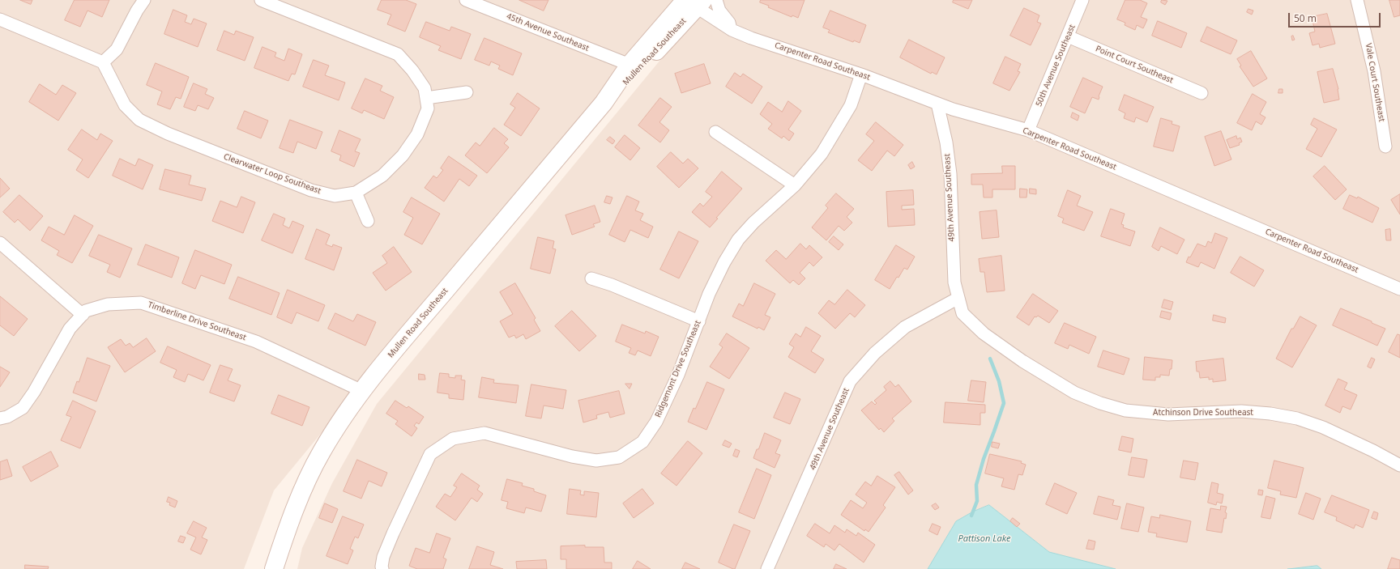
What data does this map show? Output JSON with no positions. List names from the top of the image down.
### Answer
{
  "streets": {
    "street": [
      "45th Avenue Southeast",
      "Mullen Road Southeast",
      "Carpenter Road Southeast",
      "Point Court Southeast",
      "50th Avenue Southeast",
      "Vale Court Southeast",
      "Clearwater Loop Southeast",
      "49th Avenue Southeast",
      "Timberline Drive Southeast",
      "Ridgemont Drive Southeast",
      "Atchinson Drive Southeast"
    ]
  },
  "crossings": [
    ["45th Avenue Southeast", "Mullen Road Southeast"],
    ["Mullen Road Southeast", "Carpenter Road Southeast"],
    ["Mullen Road Southeast", "Timberline Drive Southeast"],
    ["Carpenter Road Southeast", "50th Avenue Southeast"],
    ["Carpenter Road Southeast", "49th Avenue Southeast"],
    ["Carpenter Road Southeast", "Ridgemont Drive Southeast"],
    ["Point Court Southeast", "50th Avenue Southeast"],
    ["49th Avenue Southeast", "Atchinson Drive Southeast"]
  ],
  "water": ["Pattison Lake"],
  "scale_bar": "50 m"
}
